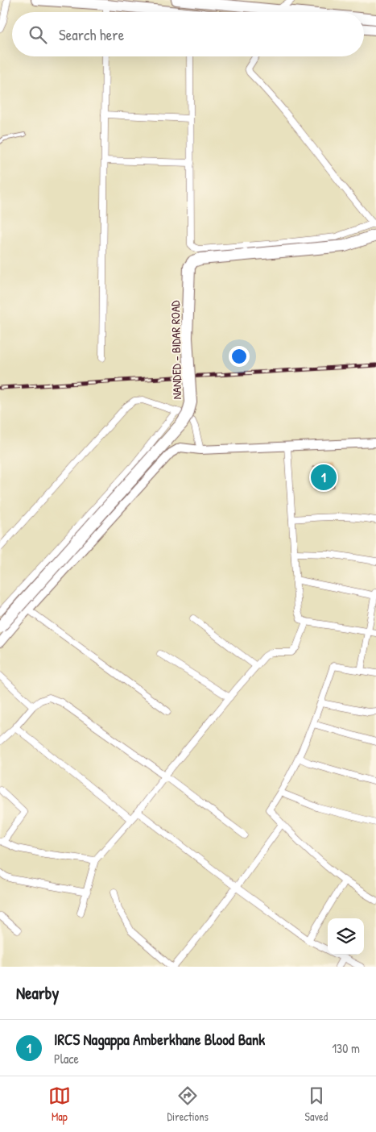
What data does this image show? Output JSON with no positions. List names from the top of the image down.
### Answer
{
  "streets": {
    "highway": ["NANDED - BIDAR ROAD"]
  },
  "page": {
    "search": "Search here",
    "pins": "1",
    "heading": "Nearby",
    "list": [
      {
        "mark": "1",
        "name": "IRCS Nagappa Amberkhane Blood Bank",
        "note": "Place",
        "value": "130 m"
      }
    ],
    "nav": ["Map", "Directions", "Saved"]
  }
}
